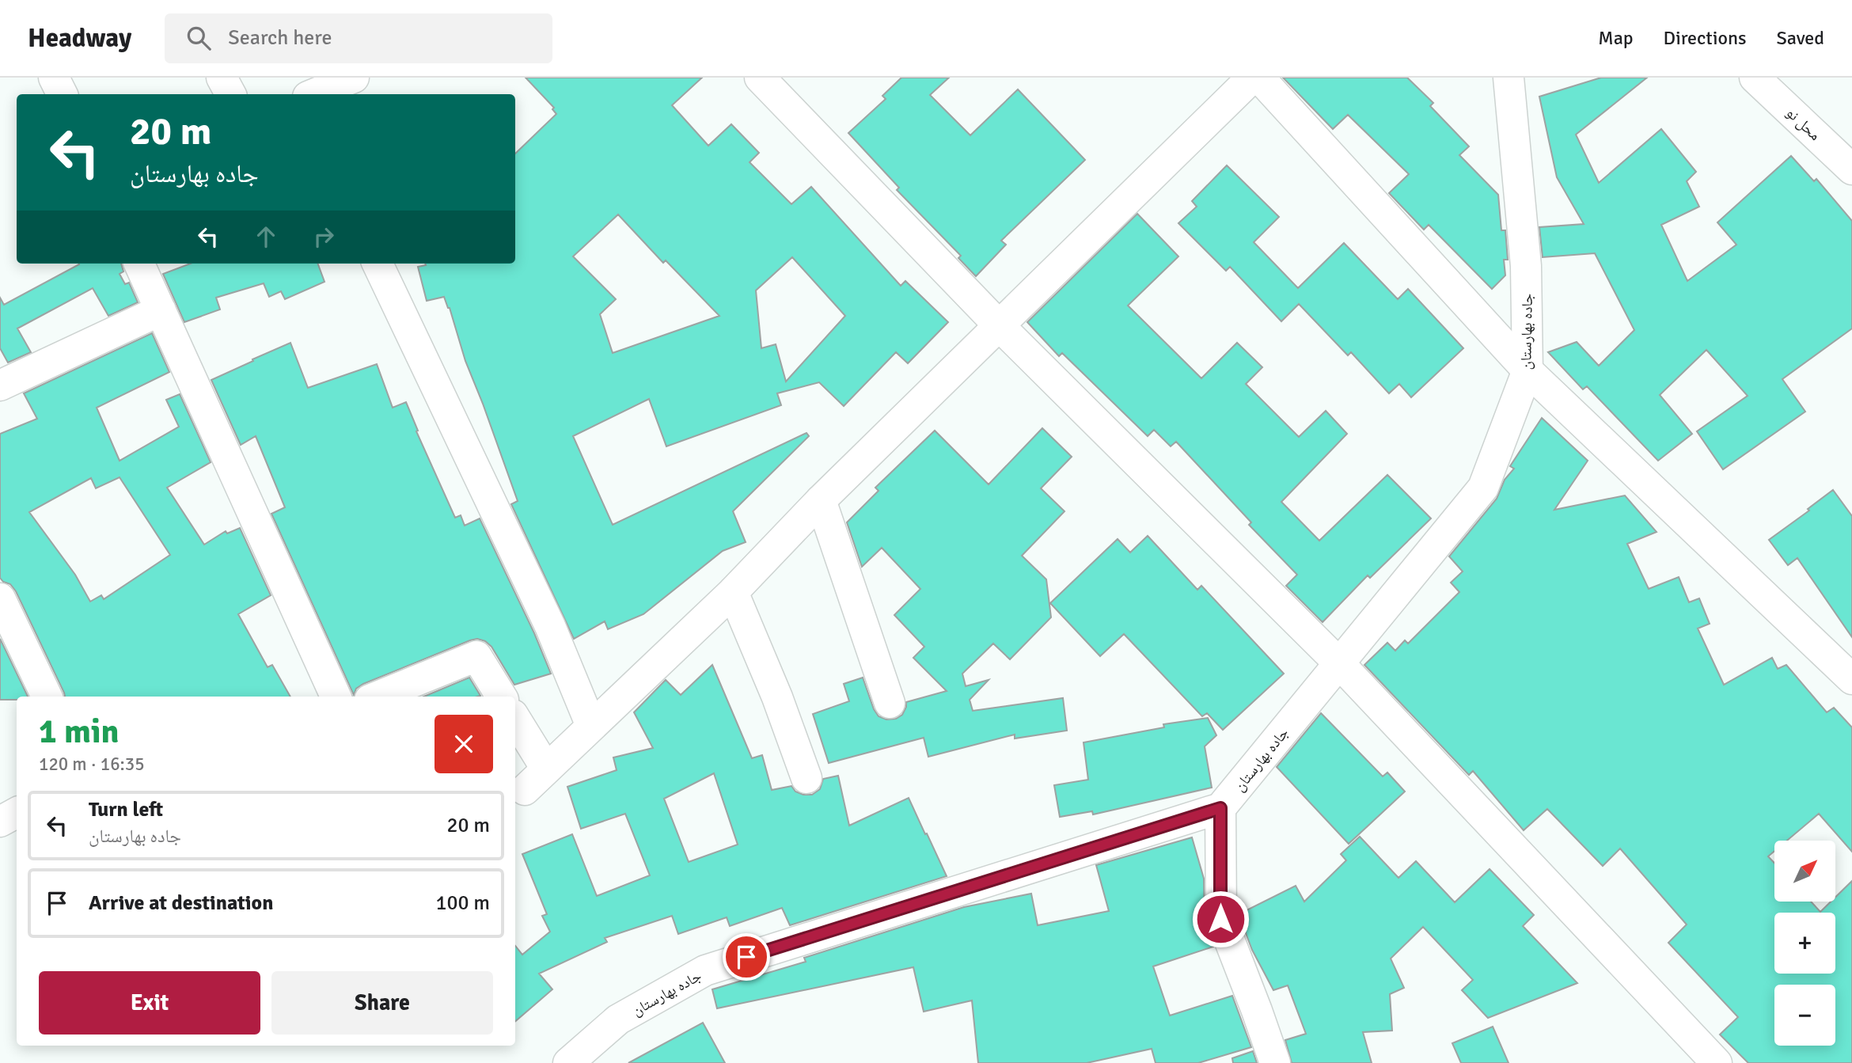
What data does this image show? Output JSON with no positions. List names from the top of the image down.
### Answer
{
  "streets": {
    "street": ["محل نو", "جاده بهارستان"]
  },
  "north": "top right",
  "page": {
    "header": "Headway",
    "search": "Search here",
    "nav": ["Map", "Directions", "Saved"],
    "turn": ["20 m", "جاده بهارستان"],
    "heading": ["1 min", "120 m · 16:35"],
    "list": [
      {
        "name": "Turn left",
        "note": "جاده بهارستان",
        "value": "20 m"
      },
      {
        "name": "Arrive at destination",
        "value": "100 m"
      }
    ],
    "map_buttons": ["+", "−"],
    "buttons": ["Exit", "Share"]
  }
}
